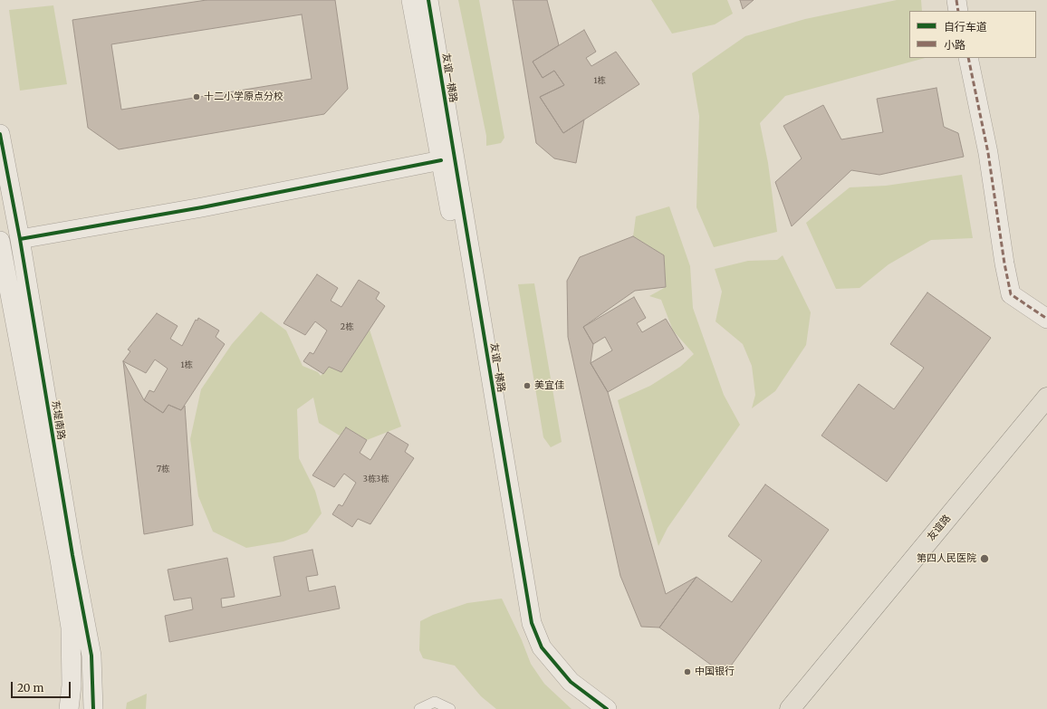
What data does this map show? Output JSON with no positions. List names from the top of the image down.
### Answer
{
  "streets": {
    "main road": ["友谊路"],
    "street": ["友谊一横路", "东堤南路"]
  },
  "places": [
    "十二小学原点分校",
    "美宜佳",
    "第四人民医院",
    "中国银行"
  ],
  "house_numbers": [
    "1栋",
    "2栋",
    "1栋",
    "7栋",
    "3栋3栋"
  ],
  "legend": ["自行车道", "小路"],
  "scale_bar": "20 m"
}
